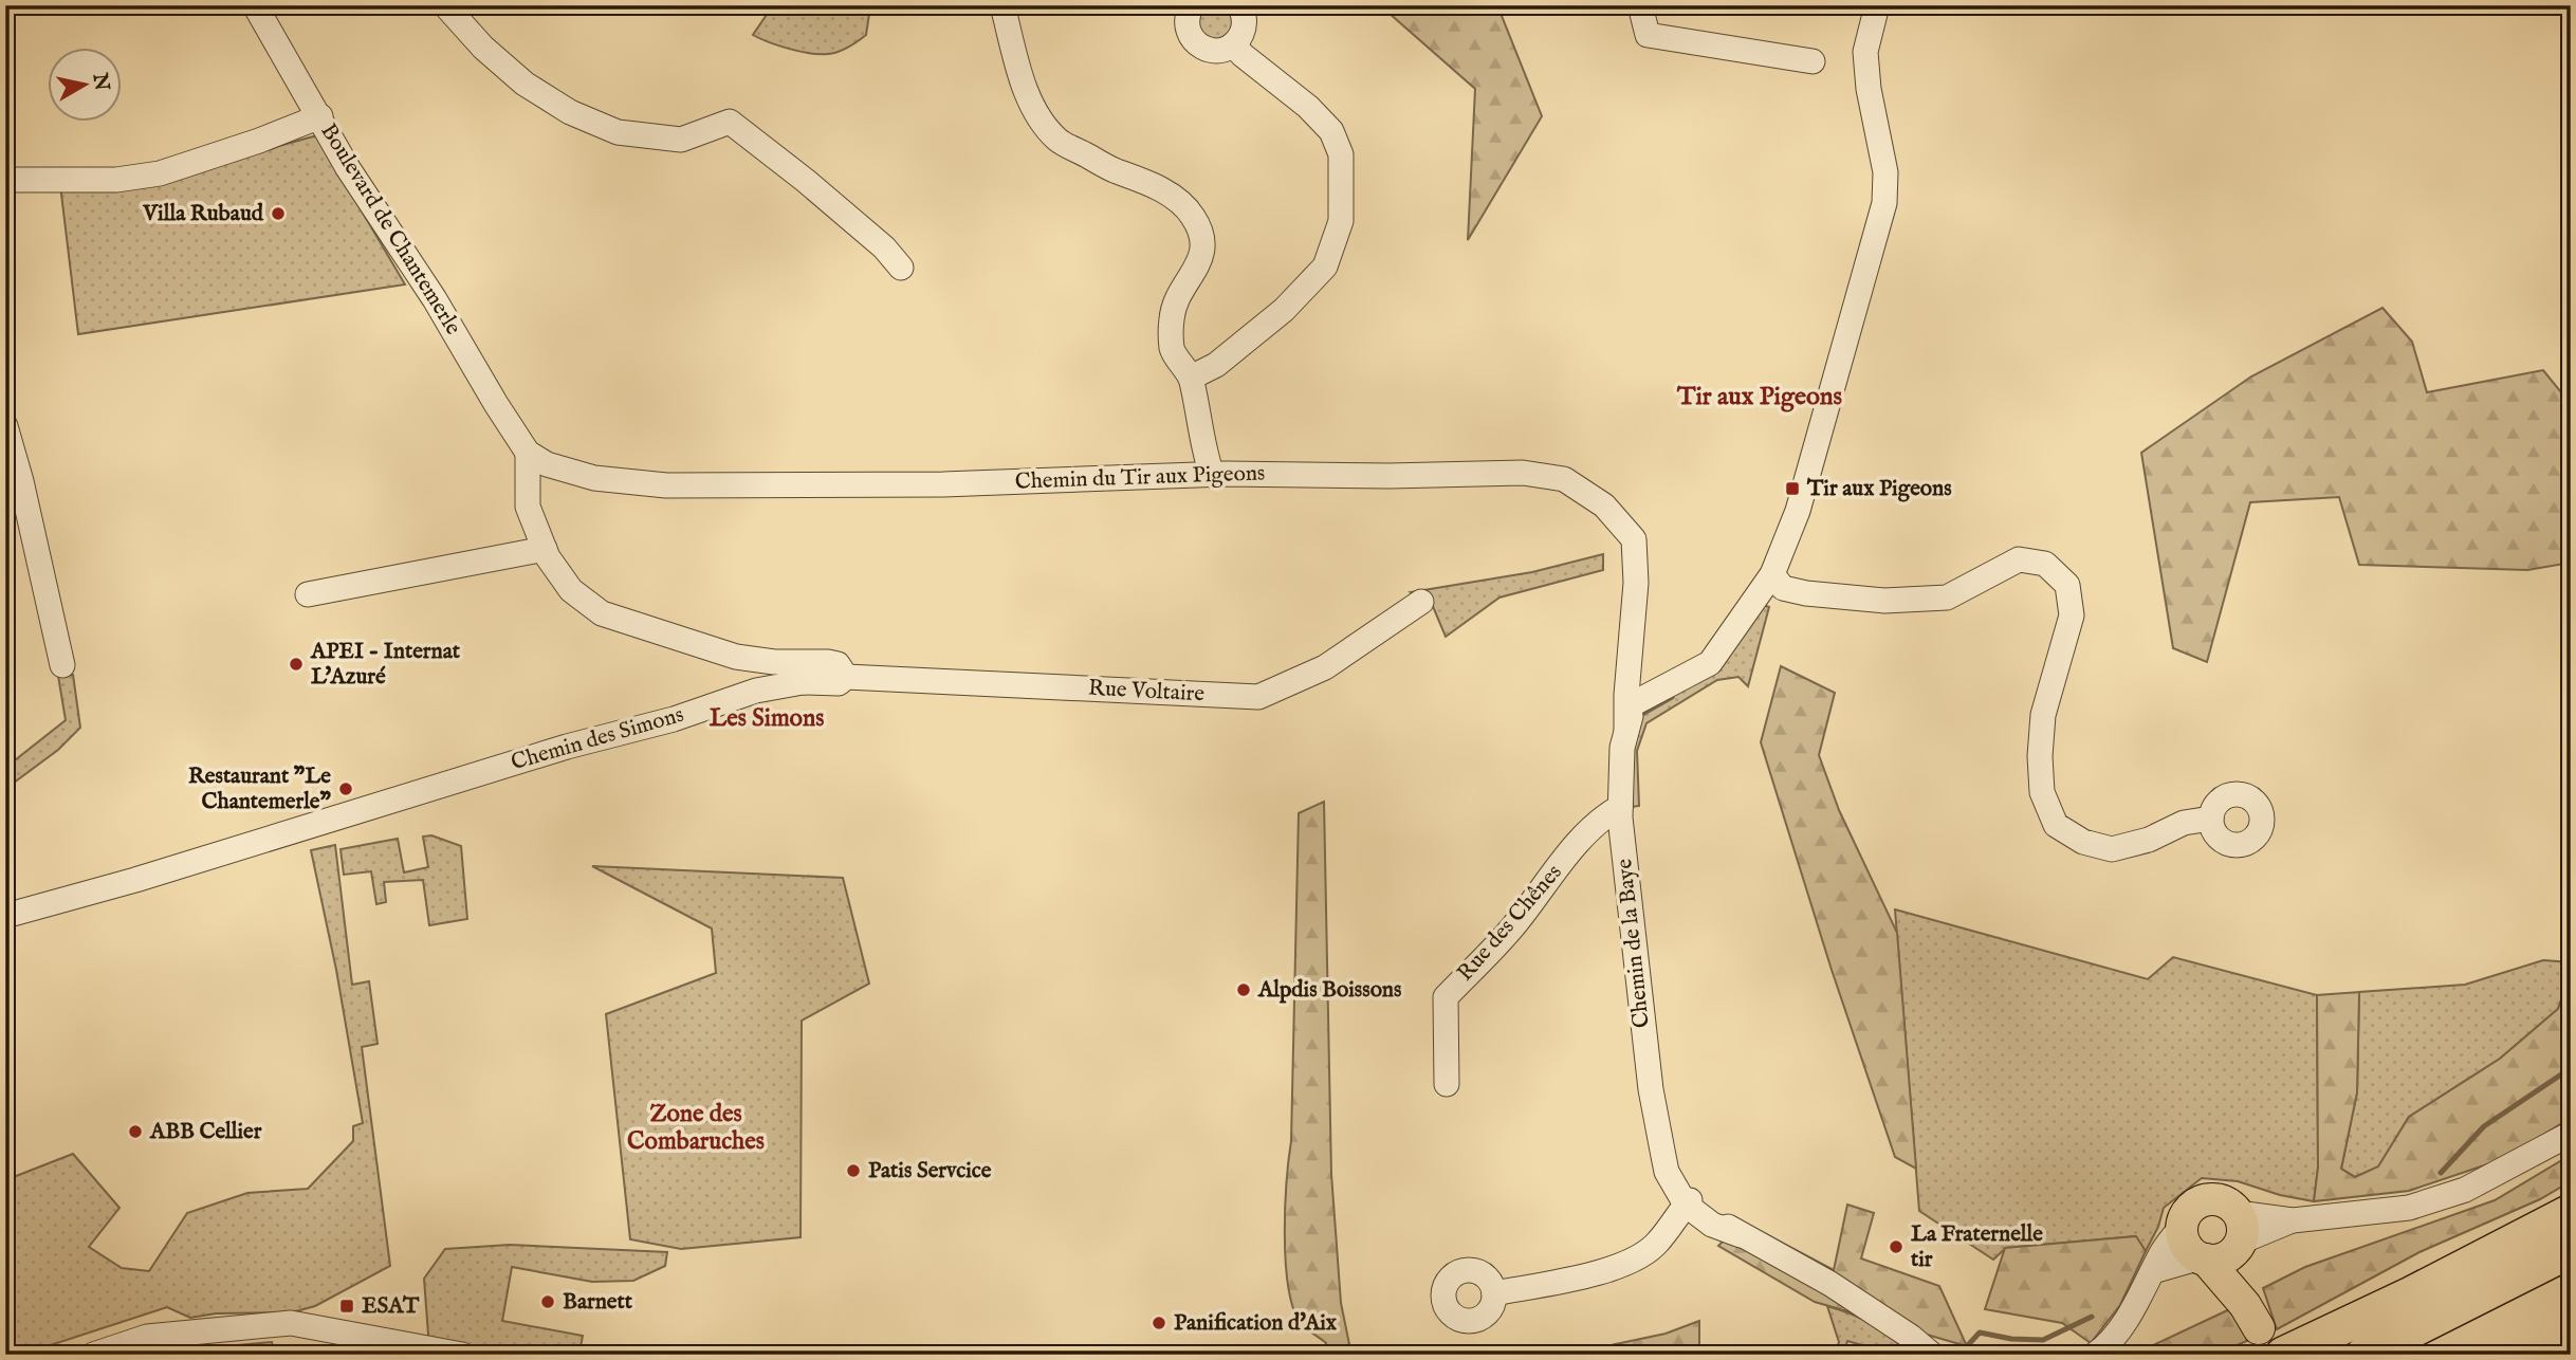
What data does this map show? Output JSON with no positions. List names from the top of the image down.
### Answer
{
  "streets": {
    "street": [
      "Boulevard de Chantemerle",
      "Chemin du Tir aux Pigeons",
      "Rue Voltaire",
      "Chemin des Simons",
      "Rue des Chênes",
      "Chemin de la Baye"
    ]
  },
  "crossings": [
    ["Boulevard de Chantemerle", "Chemin du Tir aux Pigeons"],
    ["Chemin du Tir aux Pigeons", "Chemin de la Baye"],
    ["Rue Voltaire", "Chemin des Simons"],
    ["Rue des Chênes", "Chemin de la Baye"]
  ],
  "districts": ["Tir aux Pigeons", "Les Simons", "Zone des Combaruches"],
  "places": {
    "other": [
      "Villa Rubaud",
      "APEI - Internat L'Azuré",
      "Restaurant \"Le Chantemerle\"",
      "Alpdis Boissons",
      "ABB Cellier",
      "Patis Servcice",
      "La Fraternelle tir",
      "Barnett",
      "Panification d'Aix"
    ],
    "transit": ["Tir aux Pigeons", "ESAT"]
  },
  "north": "right"
}
